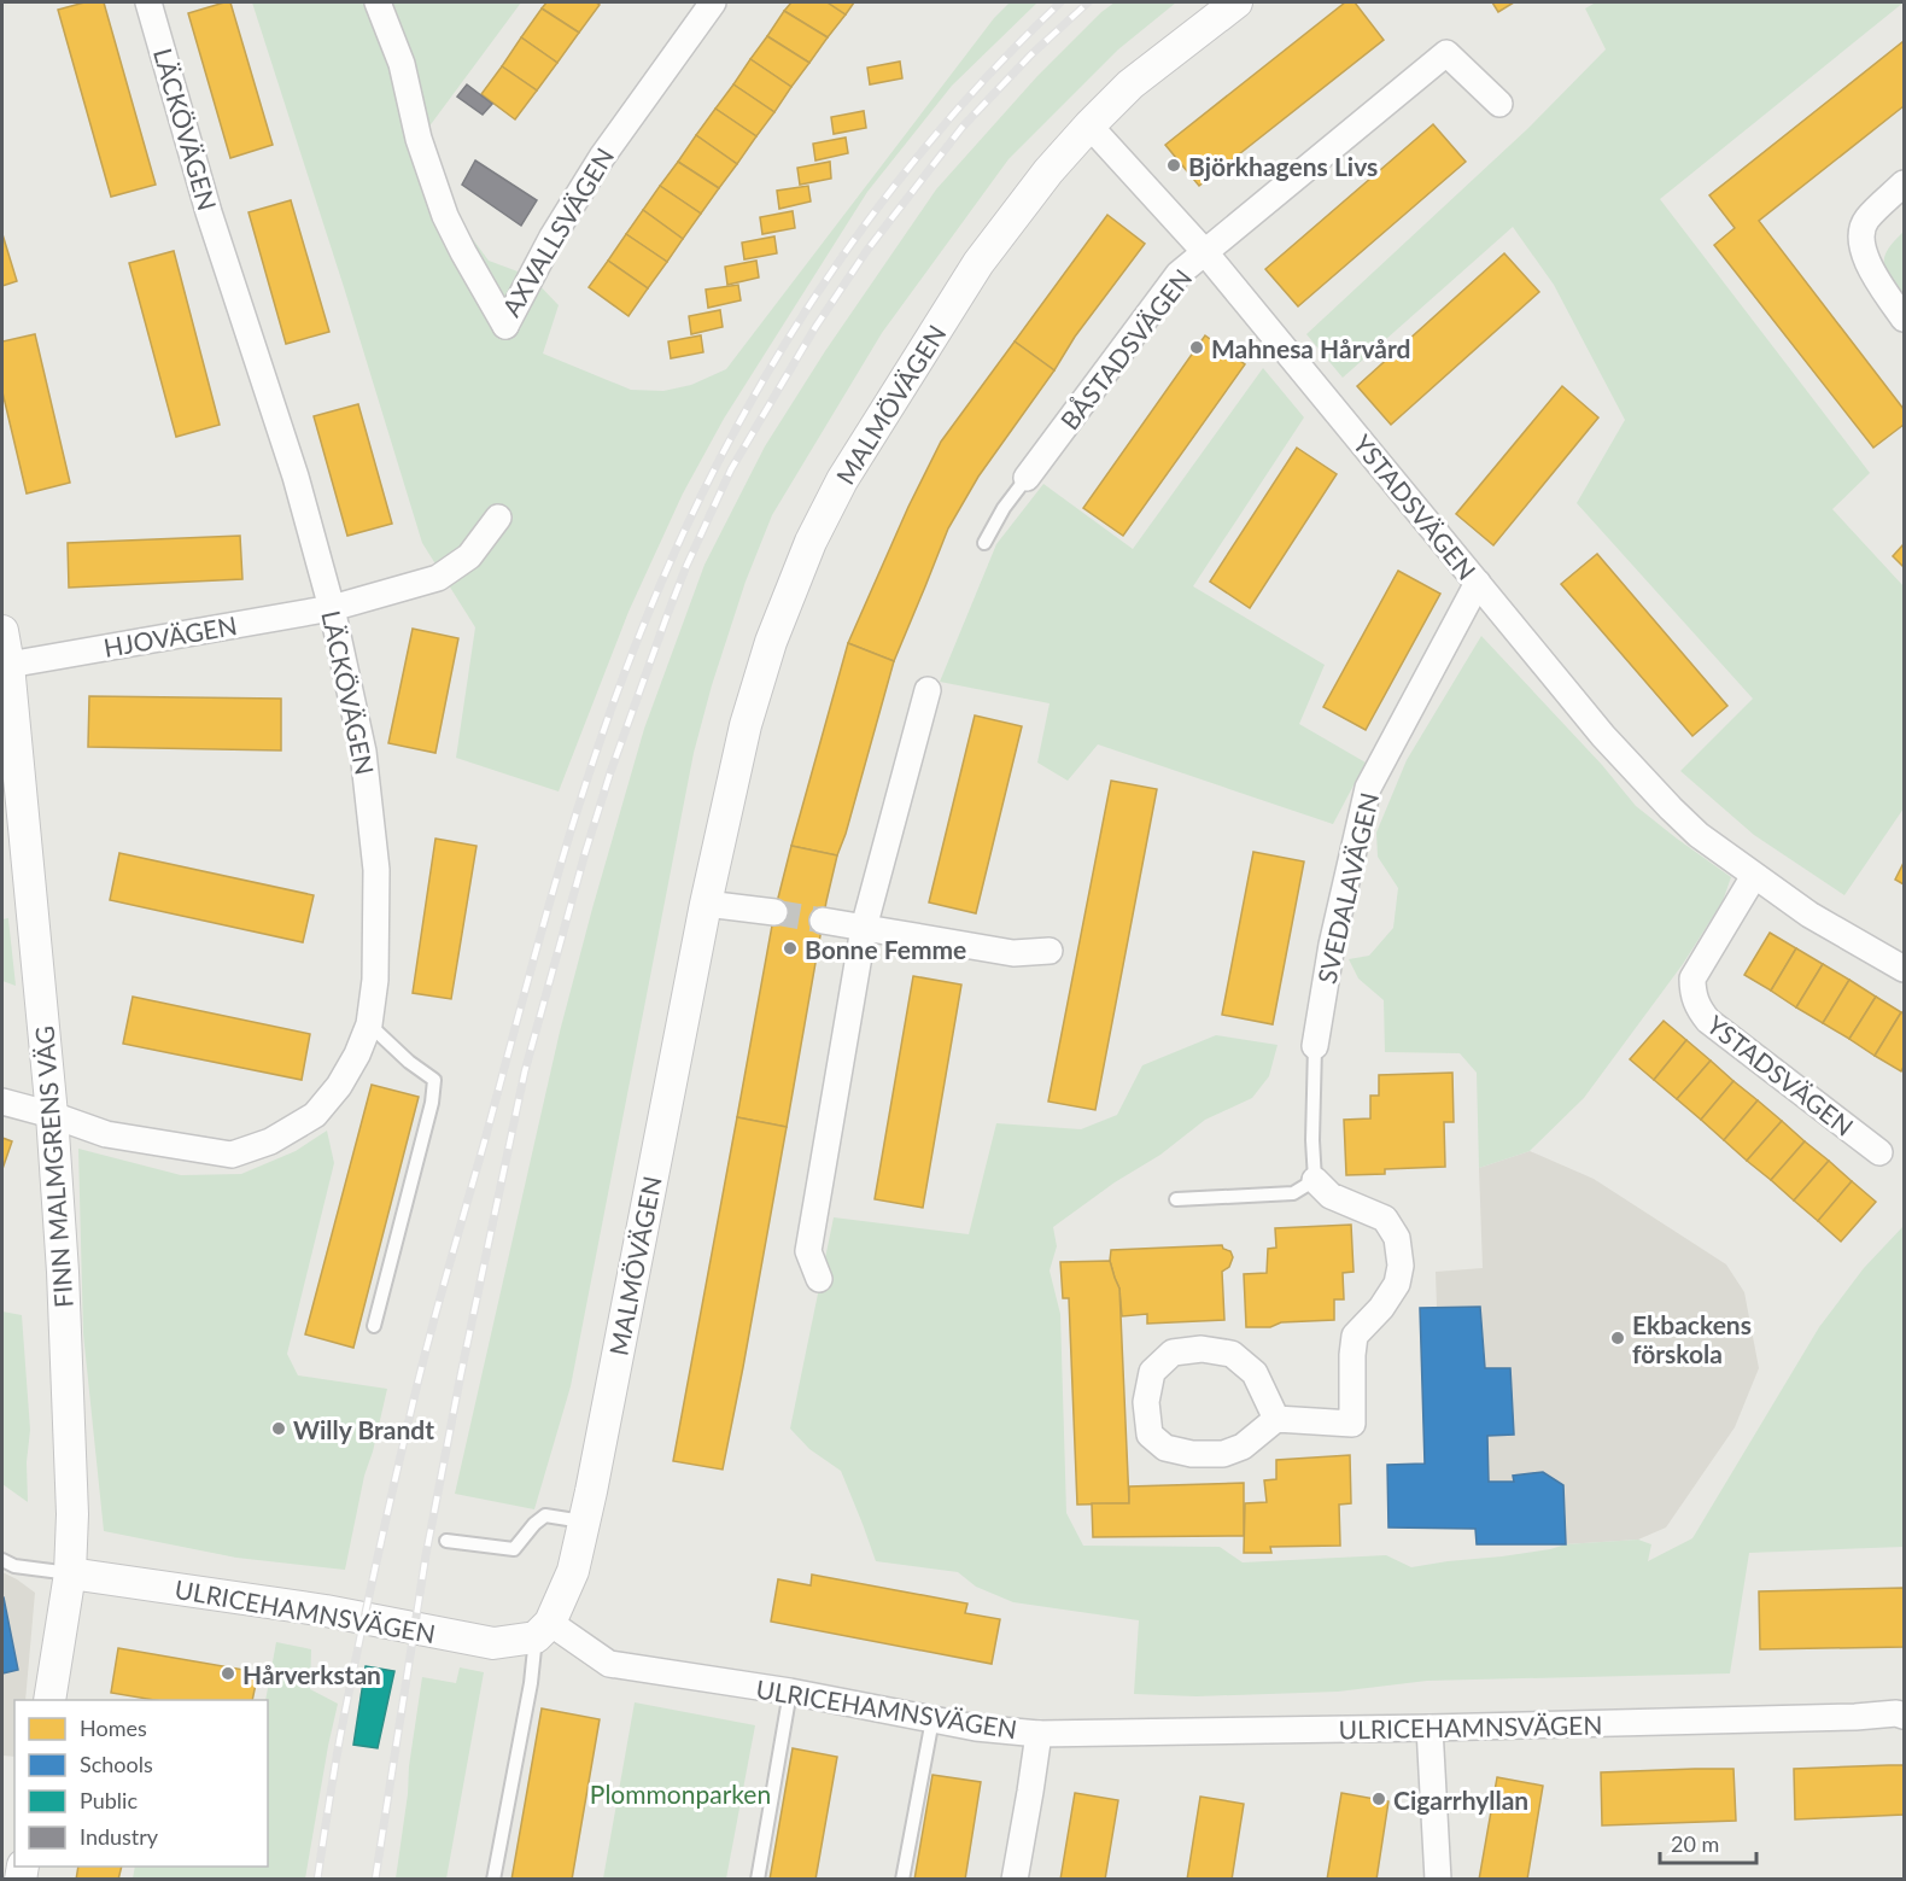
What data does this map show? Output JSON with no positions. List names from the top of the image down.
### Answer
{
  "streets": {
    "street": [
      "LÄCKÖVÄGEN",
      "AXVALLSVÄGEN",
      "BÅSTADSVÄGEN",
      "MALMÖVÄGEN",
      "YSTADSVÄGEN",
      "HJOVÄGEN",
      "SVEDALAVÄGEN",
      "FINN MALMGRENS VÄG",
      "ULRICEHAMNSVÄGEN"
    ]
  },
  "crossings": [
    ["LÄCKÖVÄGEN", "HJOVÄGEN"],
    ["LÄCKÖVÄGEN", "FINN MALMGRENS VÄG"],
    ["BÅSTADSVÄGEN", "YSTADSVÄGEN"],
    ["MALMÖVÄGEN", "YSTADSVÄGEN"],
    ["MALMÖVÄGEN", "ULRICEHAMNSVÄGEN"],
    ["YSTADSVÄGEN", "SVEDALAVÄGEN"],
    ["HJOVÄGEN", "FINN MALMGRENS VÄG"],
    ["FINN MALMGRENS VÄG", "ULRICEHAMNSVÄGEN"]
  ],
  "parks": ["Plommonparken"],
  "places": [
    "Björkhagens Livs",
    "Mahnesa Hårvård",
    "Bonne Femme",
    "Ekbackens förskola",
    "Willy Brandt",
    "Hårverkstan",
    "Cigarrhyllan"
  ],
  "legend": [
    "Homes",
    "Schools",
    "Public",
    "Industry"
  ],
  "scale_bar": "20 m"
}
